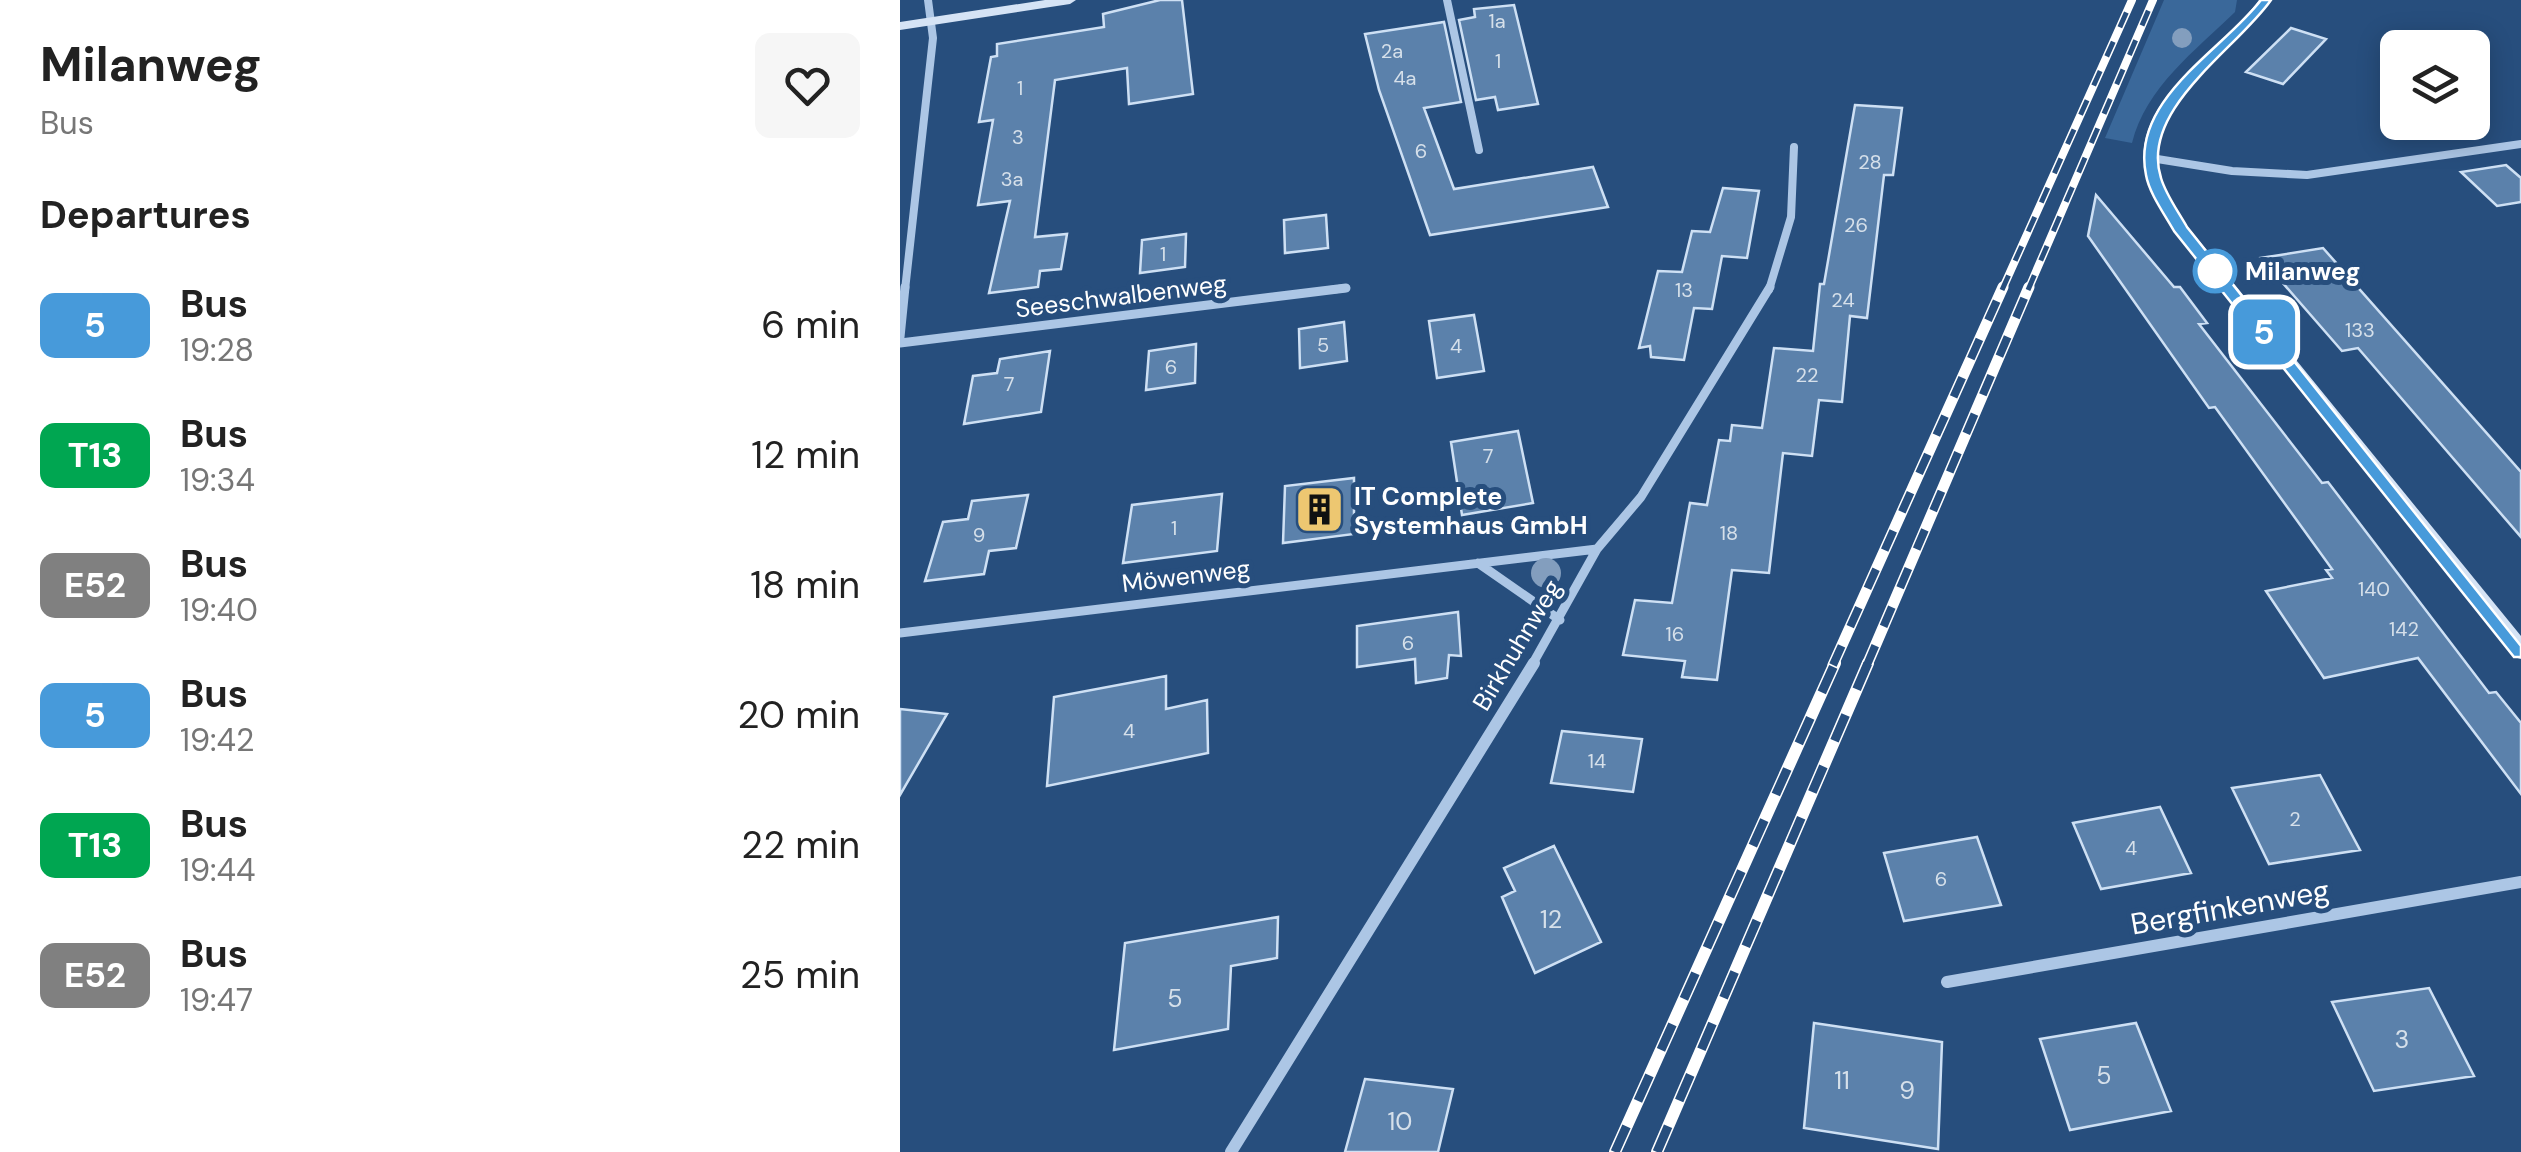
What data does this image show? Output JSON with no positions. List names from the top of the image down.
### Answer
{
  "streets": {
    "street": [
      "Seeschwalbenweg",
      "Möwenweg",
      "Birkhuhnweg",
      "Bergfinkenweg"
    ]
  },
  "crossings": [
    ["Möwenweg", "Birkhuhnweg"]
  ],
  "places": {
    "other": ["Milanweg"],
    "building": ["IT Complete Systemhaus GmbH"]
  },
  "lines": ["bus line 5"],
  "house_numbers": [
    "1a",
    "2a",
    "1",
    "4a",
    "1",
    "3",
    "6",
    "28",
    "3a",
    "26",
    "1",
    "13",
    "24",
    "133",
    "5",
    "4",
    "6",
    "22",
    "7",
    "7",
    "1",
    "18",
    "9",
    "140",
    "142",
    "16",
    "6",
    "4",
    "14",
    "2",
    "4",
    "6",
    "12",
    "5",
    "3",
    "5",
    "11",
    "9",
    "10"
  ],
  "page": {
    "heading": [
      ["Milanweg", "Bus"],
      "Departures"
    ],
    "on_map": "5",
    "list": [
      {
        "mark": "5",
        "name": "Bus",
        "note": "19:28",
        "value": "6 min"
      },
      {
        "mark": "T13",
        "name": "Bus",
        "note": "19:34",
        "value": "12 min"
      },
      {
        "mark": "E52",
        "name": "Bus",
        "note": "19:40",
        "value": "18 min"
      },
      {
        "mark": "5",
        "name": "Bus",
        "note": "19:42",
        "value": "20 min"
      },
      {
        "mark": "T13",
        "name": "Bus",
        "note": "19:44",
        "value": "22 min"
      },
      {
        "mark": "E52",
        "name": "Bus",
        "note": "19:47",
        "value": "25 min"
      }
    ]
  }
}
